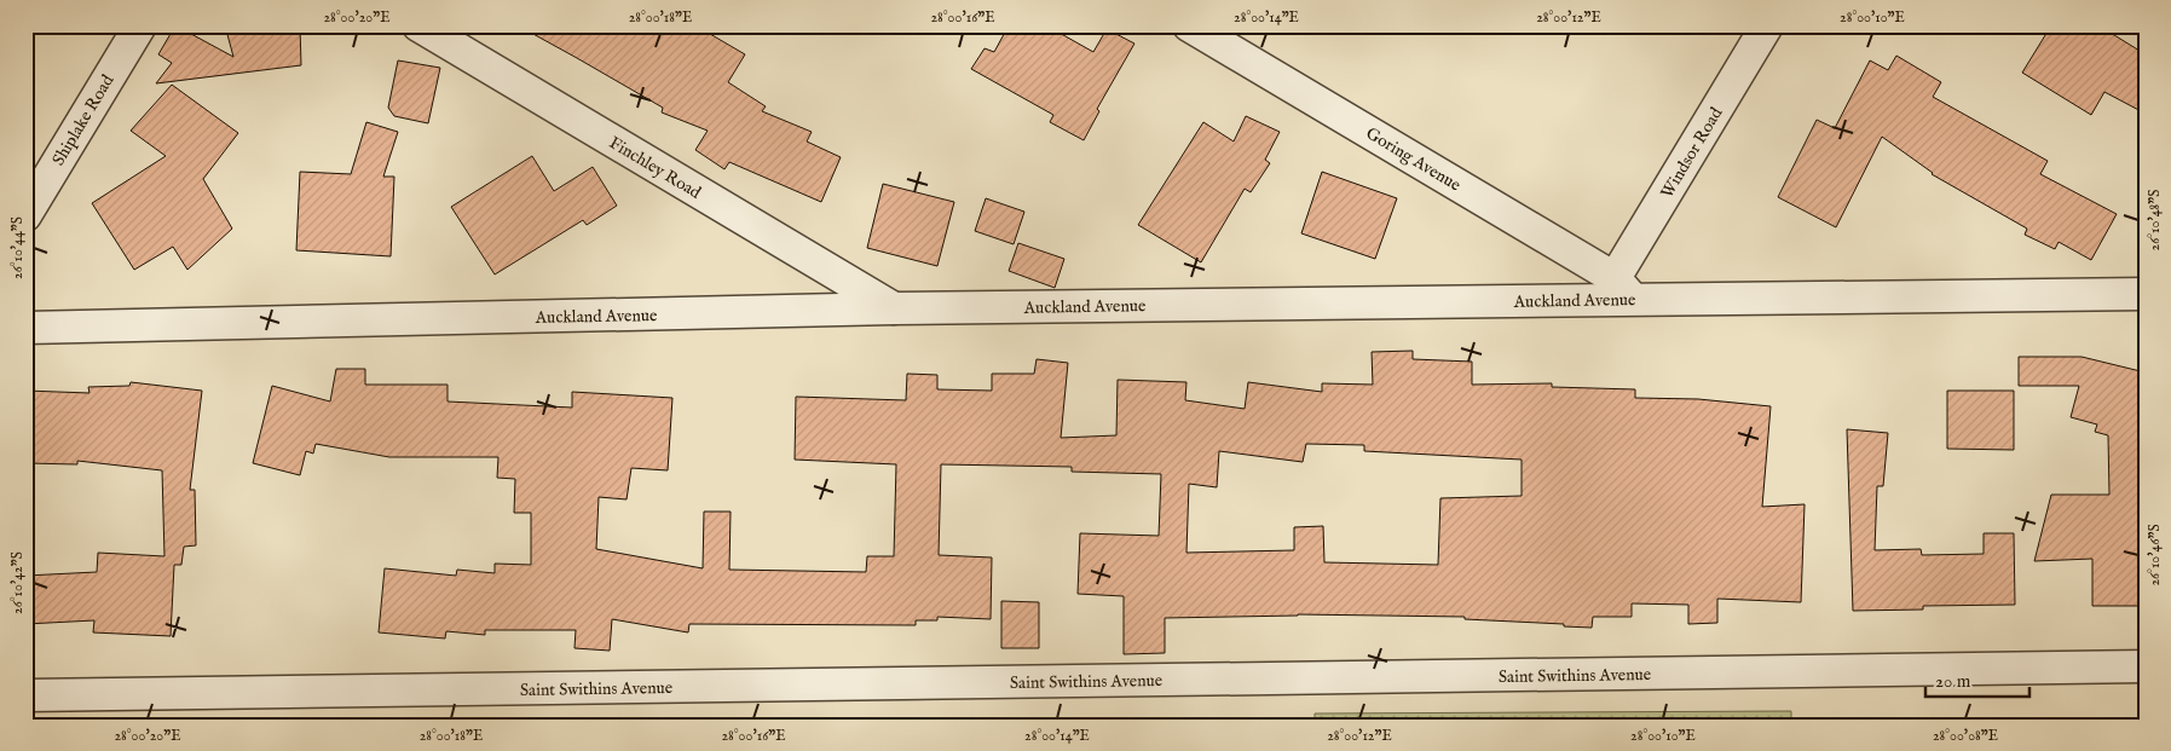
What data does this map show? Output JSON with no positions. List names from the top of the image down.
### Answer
{
  "streets": {
    "street": [
      "Shiplake Road",
      "Windsor Road",
      "Goring Avenue",
      "Finchley Road",
      "Auckland Avenue",
      "Saint Swithins Avenue"
    ]
  },
  "crossings": [
    ["Windsor Road", "Goring Avenue"],
    ["Windsor Road", "Auckland Avenue"],
    ["Goring Avenue", "Auckland Avenue"],
    ["Finchley Road", "Auckland Avenue"]
  ],
  "scale_bar": "20 m",
  "coordinates": [
    "28°00'20\"E",
    "28°00'18\"E",
    "28°00'16\"E",
    "28°00'14\"E",
    "28°00'12\"E",
    "28°00'10\"E",
    "26°10'48\"S",
    "26°10'44\"S",
    "26°10'46\"S",
    "26°10'42\"S",
    "28°00'08\"E"
  ]
}
